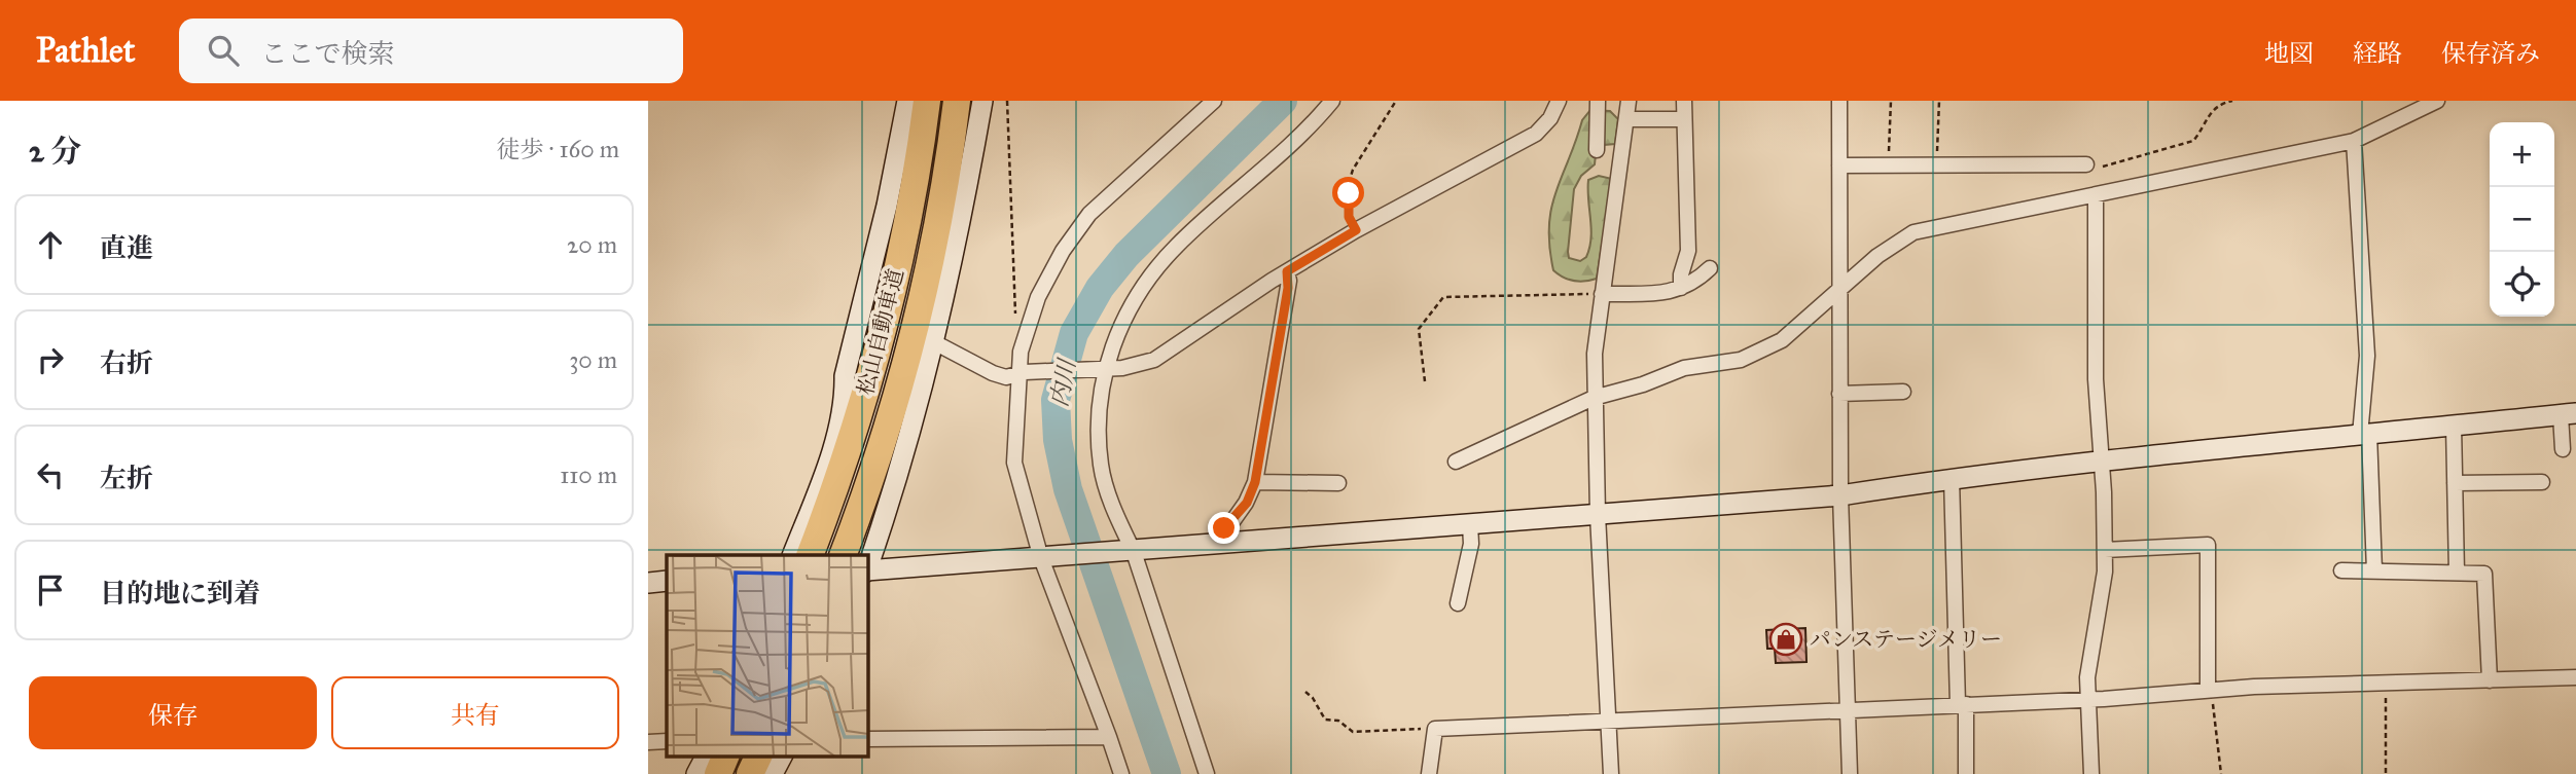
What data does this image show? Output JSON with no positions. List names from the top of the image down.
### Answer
{
  "streets": {
    "highway": ["松山自動車道"]
  },
  "water": ["内川"],
  "places": {
    "shop": ["パンステージメリー"]
  },
  "page": {
    "header": "Pathlet",
    "search": "ここで検索",
    "nav": ["地図", "経路", "保存済み"],
    "heading": ["2 分", "徒歩 · 160 m"],
    "map_buttons": ["+", "−"],
    "list": [
      ["直進", "20 m"],
      ["右折", "30 m"],
      ["左折", "110 m"],
      "目的地に到着"
    ],
    "buttons": ["保存", "共有"]
  }
}
